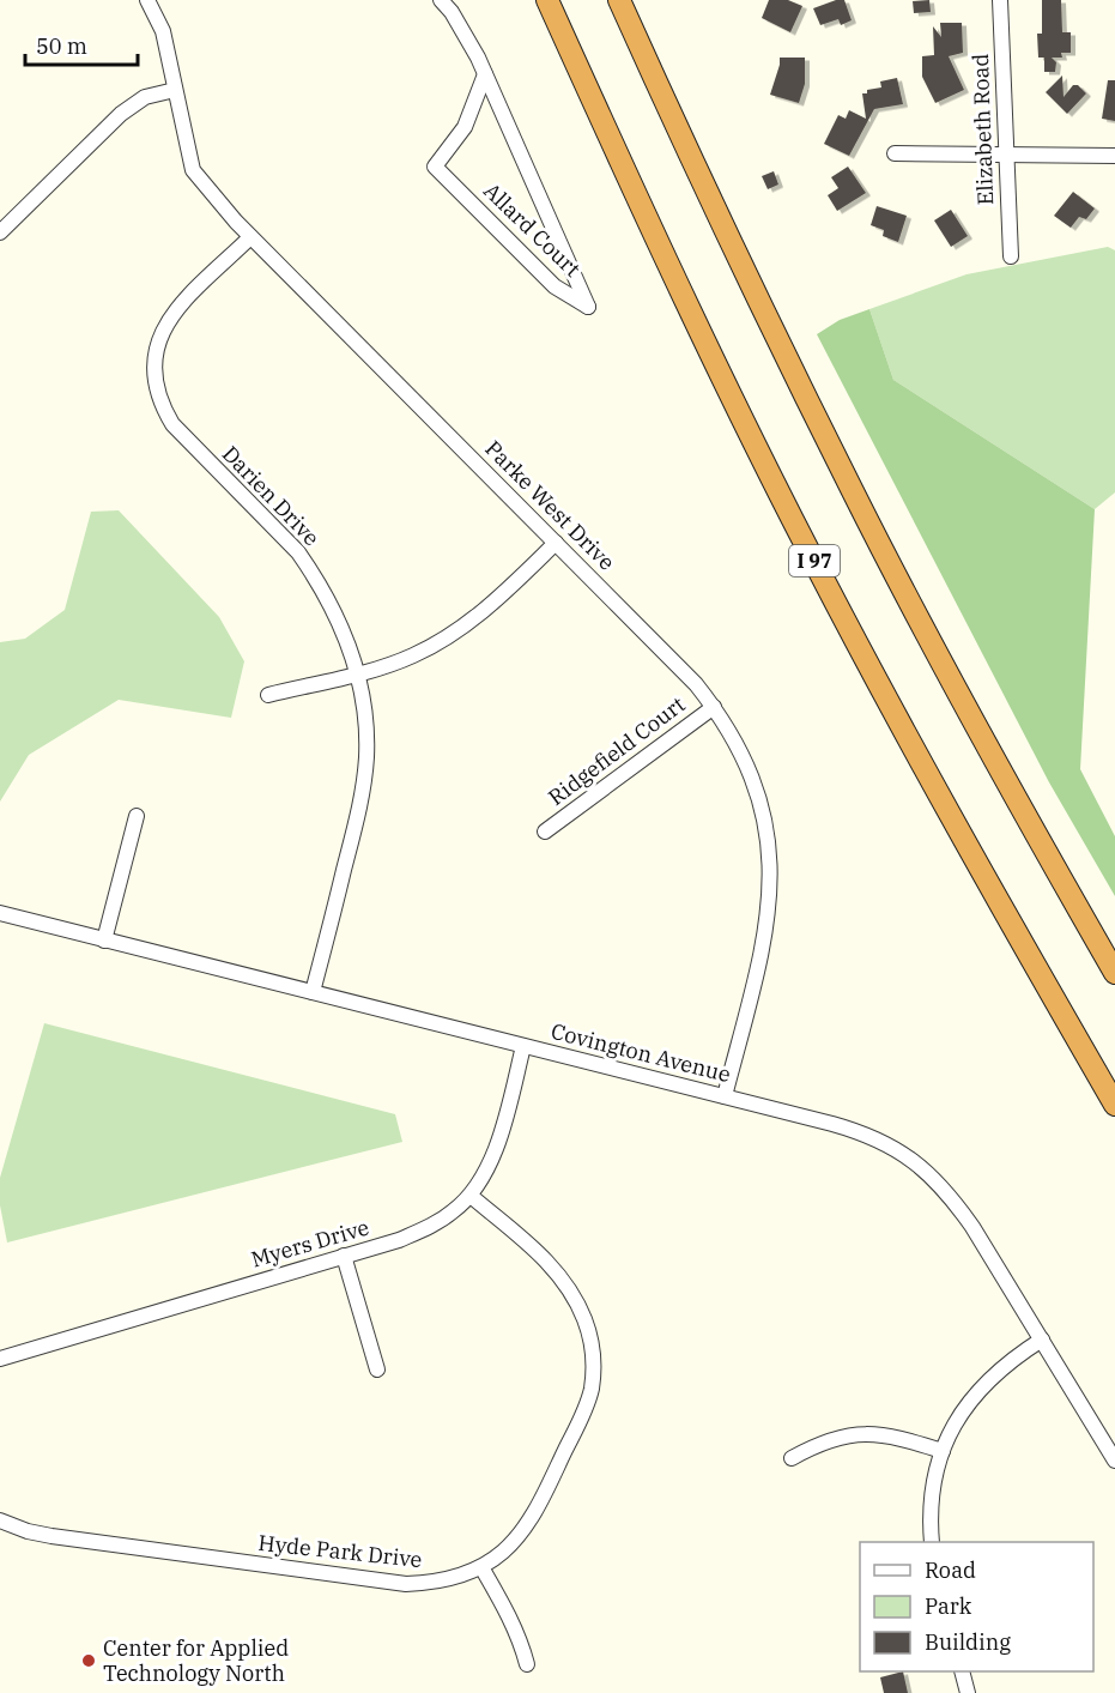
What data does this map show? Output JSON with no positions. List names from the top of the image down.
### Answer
{
  "streets": {
    "highway": ["I 97"],
    "street": [
      "Elizabeth Road",
      "Allard Court",
      "Darien Drive",
      "Parke West Drive",
      "Ridgefield Court",
      "Covington Avenue",
      "Myers Drive",
      "Hyde Park Drive"
    ]
  },
  "crossings": [
    ["Darien Drive", "Parke West Drive"],
    ["Darien Drive", "Covington Avenue"],
    ["Parke West Drive", "Ridgefield Court"],
    ["Parke West Drive", "Covington Avenue"],
    ["Covington Avenue", "Myers Drive"],
    ["Myers Drive", "Hyde Park Drive"]
  ],
  "places": ["Center for Applied Technology North"],
  "legend": ["Road", "Park", "Building"],
  "scale_bar": "50 m"
}
